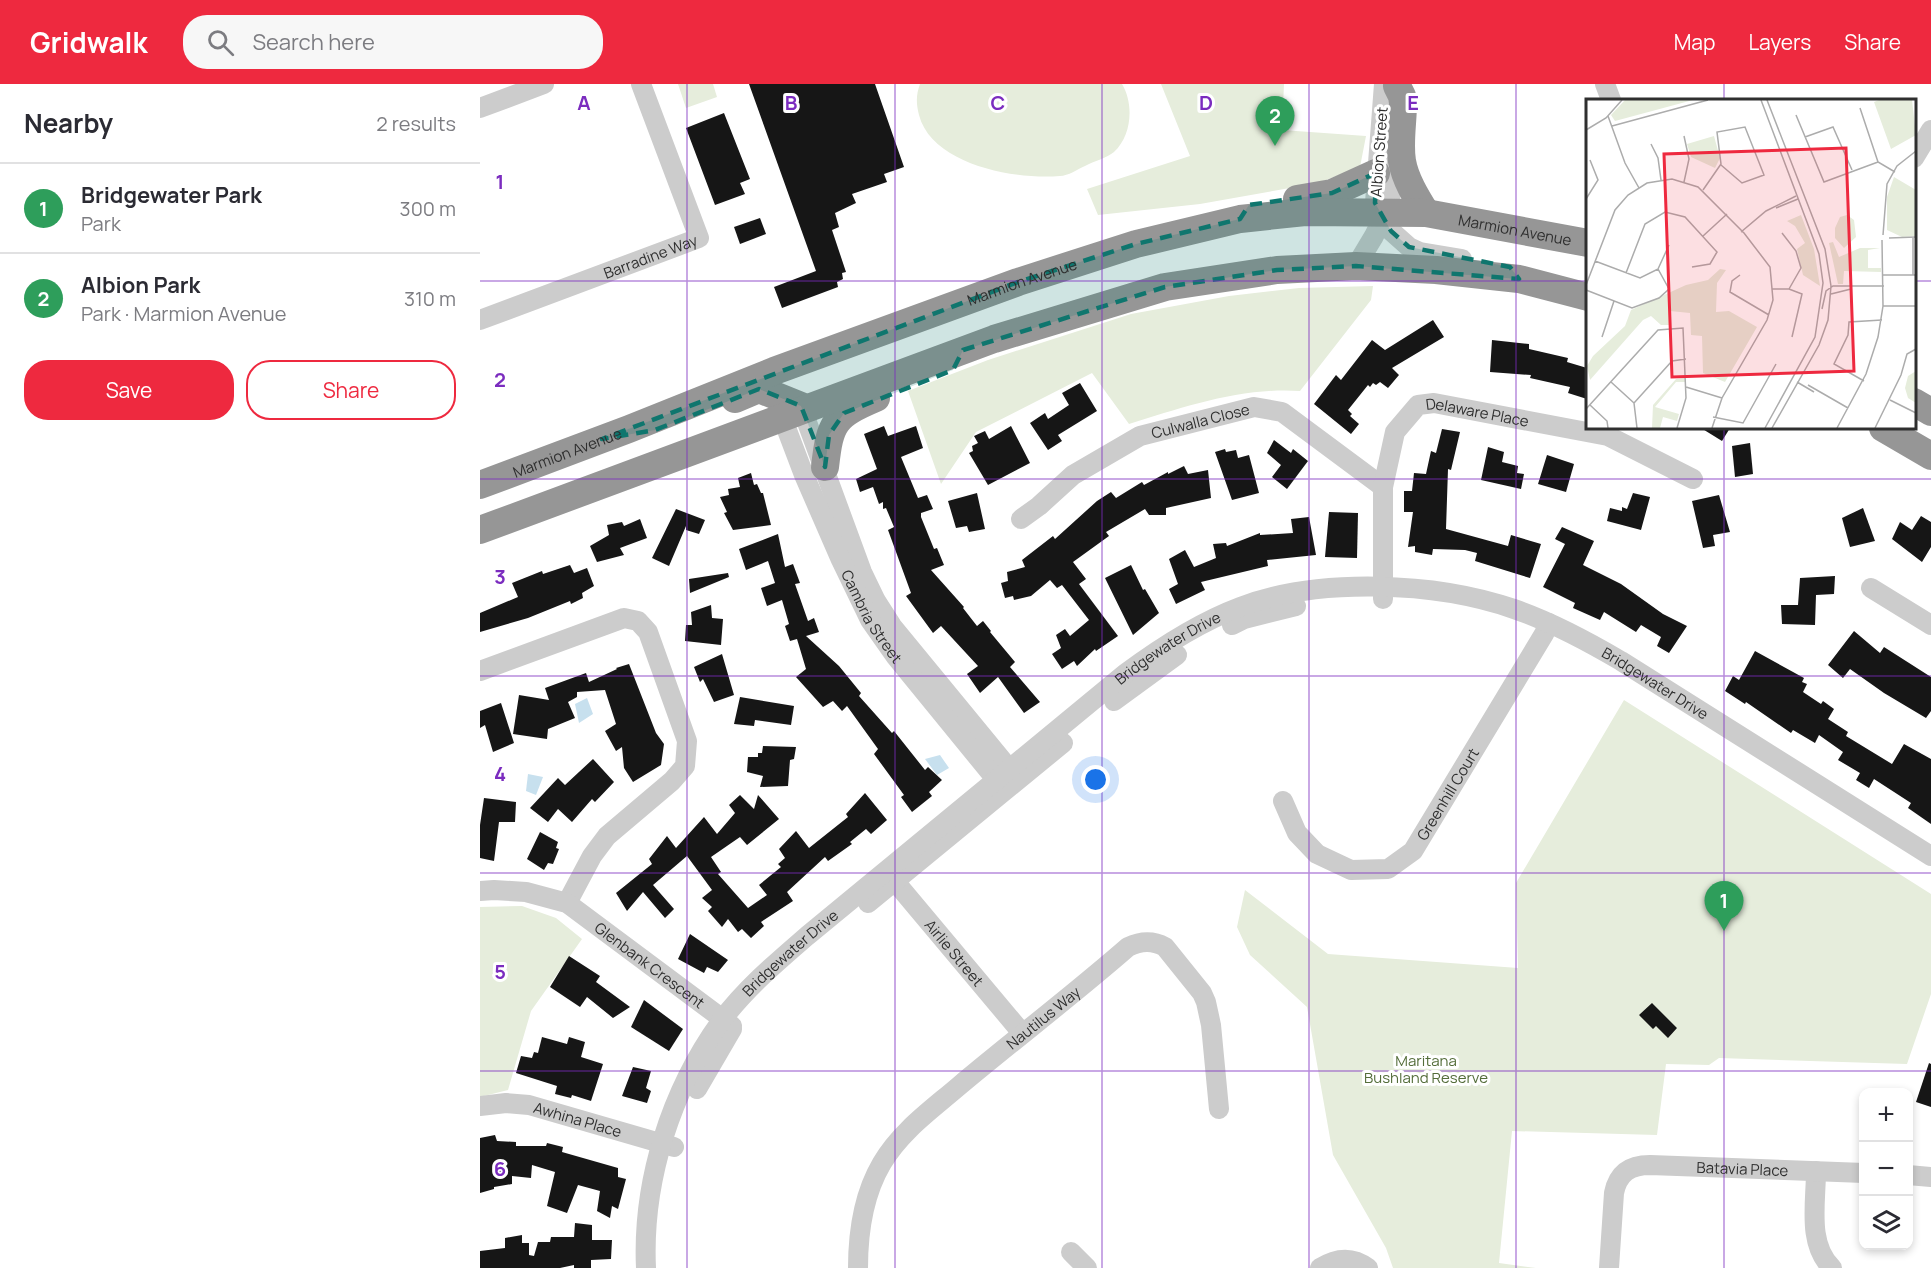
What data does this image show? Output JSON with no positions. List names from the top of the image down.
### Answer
{
  "streets": {
    "highway": ["Marmion Avenue"],
    "street": [
      "Albion Street",
      "Barradine Way",
      "Delaware Place",
      "Culwalla Close",
      "Cambria Street",
      "Bridgewater Drive",
      "Greenhill Court",
      "Airlie Street",
      "Glenbank Crescent",
      "Nautilus Way",
      "Awhina Place",
      "Batavia Place"
    ]
  },
  "crossings": [
    ["Albion Street", "Marmion Avenue"],
    ["Delaware Place", "Culwalla Close"],
    ["Delaware Place", "Bridgewater Drive"],
    ["Cambria Street", "Bridgewater Drive"],
    ["Bridgewater Drive", "Greenhill Court"],
    ["Bridgewater Drive", "Airlie Street"],
    ["Bridgewater Drive", "Glenbank Crescent"],
    ["Bridgewater Drive", "Awhina Place"],
    ["Airlie Street", "Nautilus Way"]
  ],
  "parks": ["Maritana Bushland Reserve"],
  "page": {
    "header": "Gridwalk",
    "search": "Search here",
    "nav": ["Map", "Layers", "Share"],
    "heading": ["Nearby", "2 results"],
    "pins": ["2", "1"],
    "list": [
      {
        "mark": "1",
        "name": "Bridgewater Park",
        "note": "Park",
        "value": "300 m"
      },
      {
        "mark": "2",
        "name": "Albion Park",
        "note": "Park · Marmion Avenue",
        "value": "310 m"
      }
    ],
    "buttons": ["Save", "Share"],
    "map_buttons": ["+", "−"]
  },
  "grid": {
    "columns": [
      "A",
      "B",
      "C",
      "D",
      "E"
    ],
    "rows": [
      "1",
      "2",
      "3",
      "4",
      "5",
      "6"
    ]
  }
}
